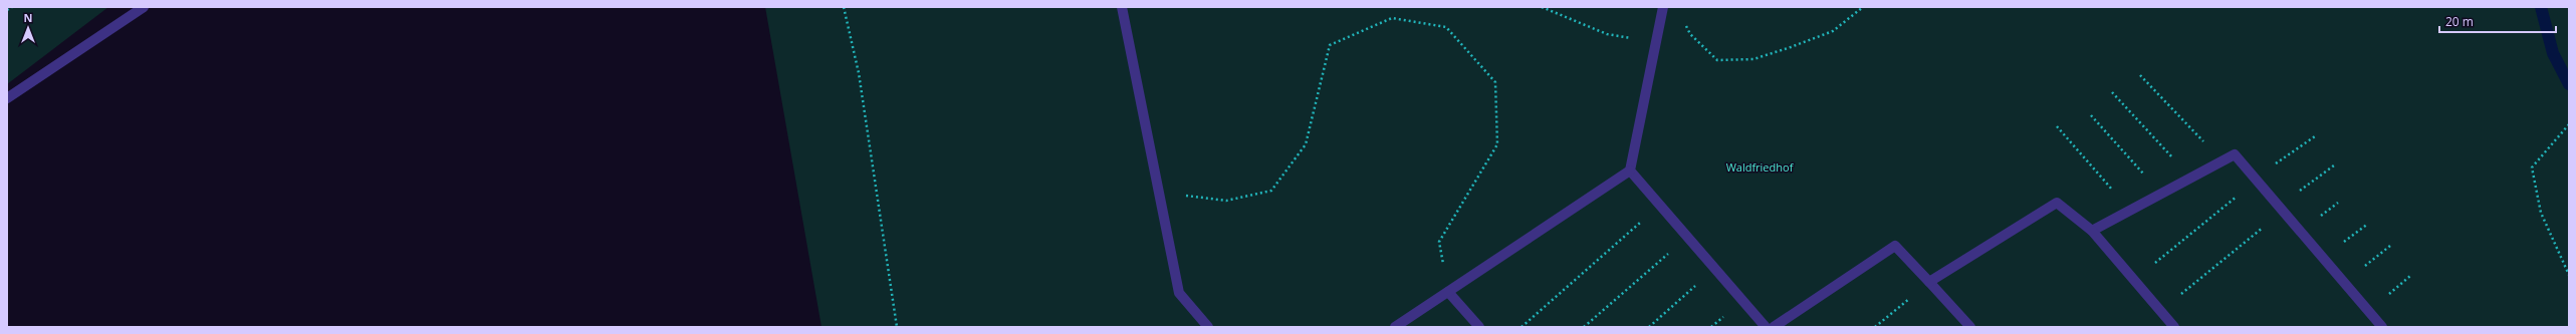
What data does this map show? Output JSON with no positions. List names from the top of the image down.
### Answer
{
  "parks": ["Waldfriedhof"],
  "scale_bar": "20 m",
  "north": "top"
}
